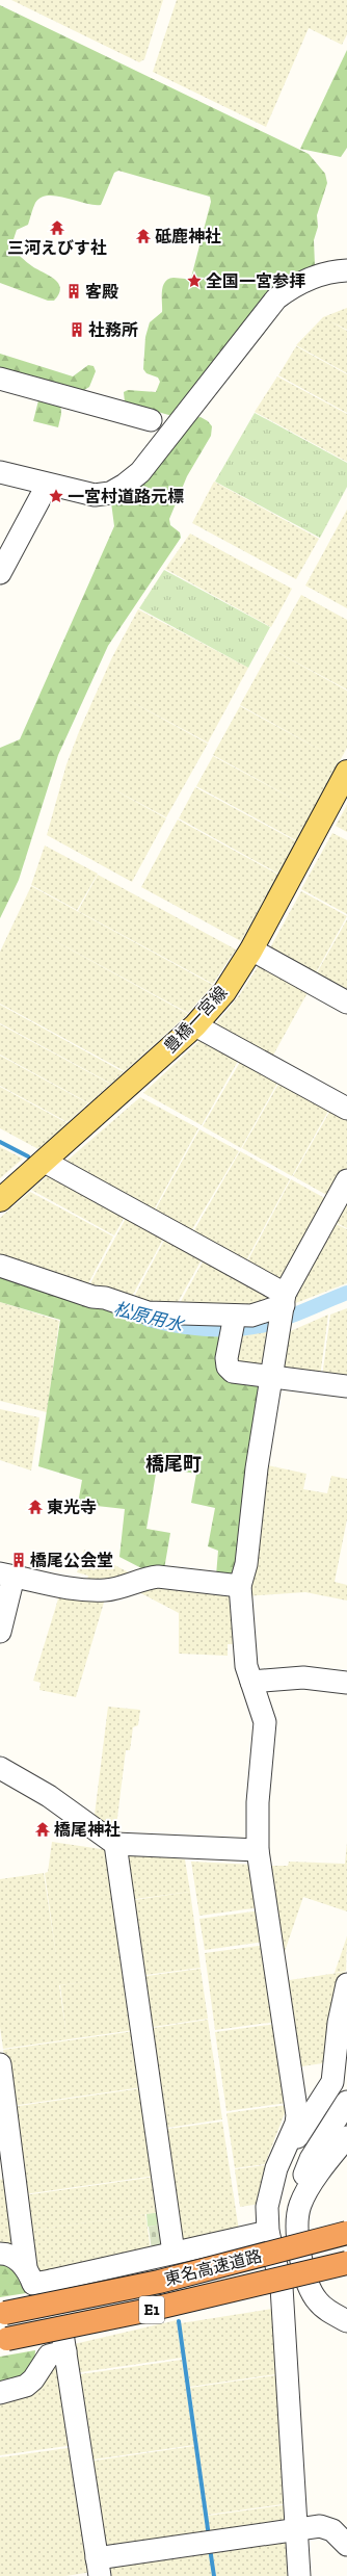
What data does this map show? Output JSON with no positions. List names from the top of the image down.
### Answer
{
  "streets": {
    "highway": ["東名高速道路", "E1"],
    "main road": ["豊橋一宮線"]
  },
  "districts": ["橋尾町"],
  "water": ["松原用水"],
  "places": {
    "temple": [
      "三河えびす社",
      "砥鹿神社",
      "東光寺",
      "橋尾神社"
    ],
    "place": ["全国一宮参拝", "一宮村道路元標"],
    "building": ["客殿", "社務所", "橋尾公会堂"]
  }
}
